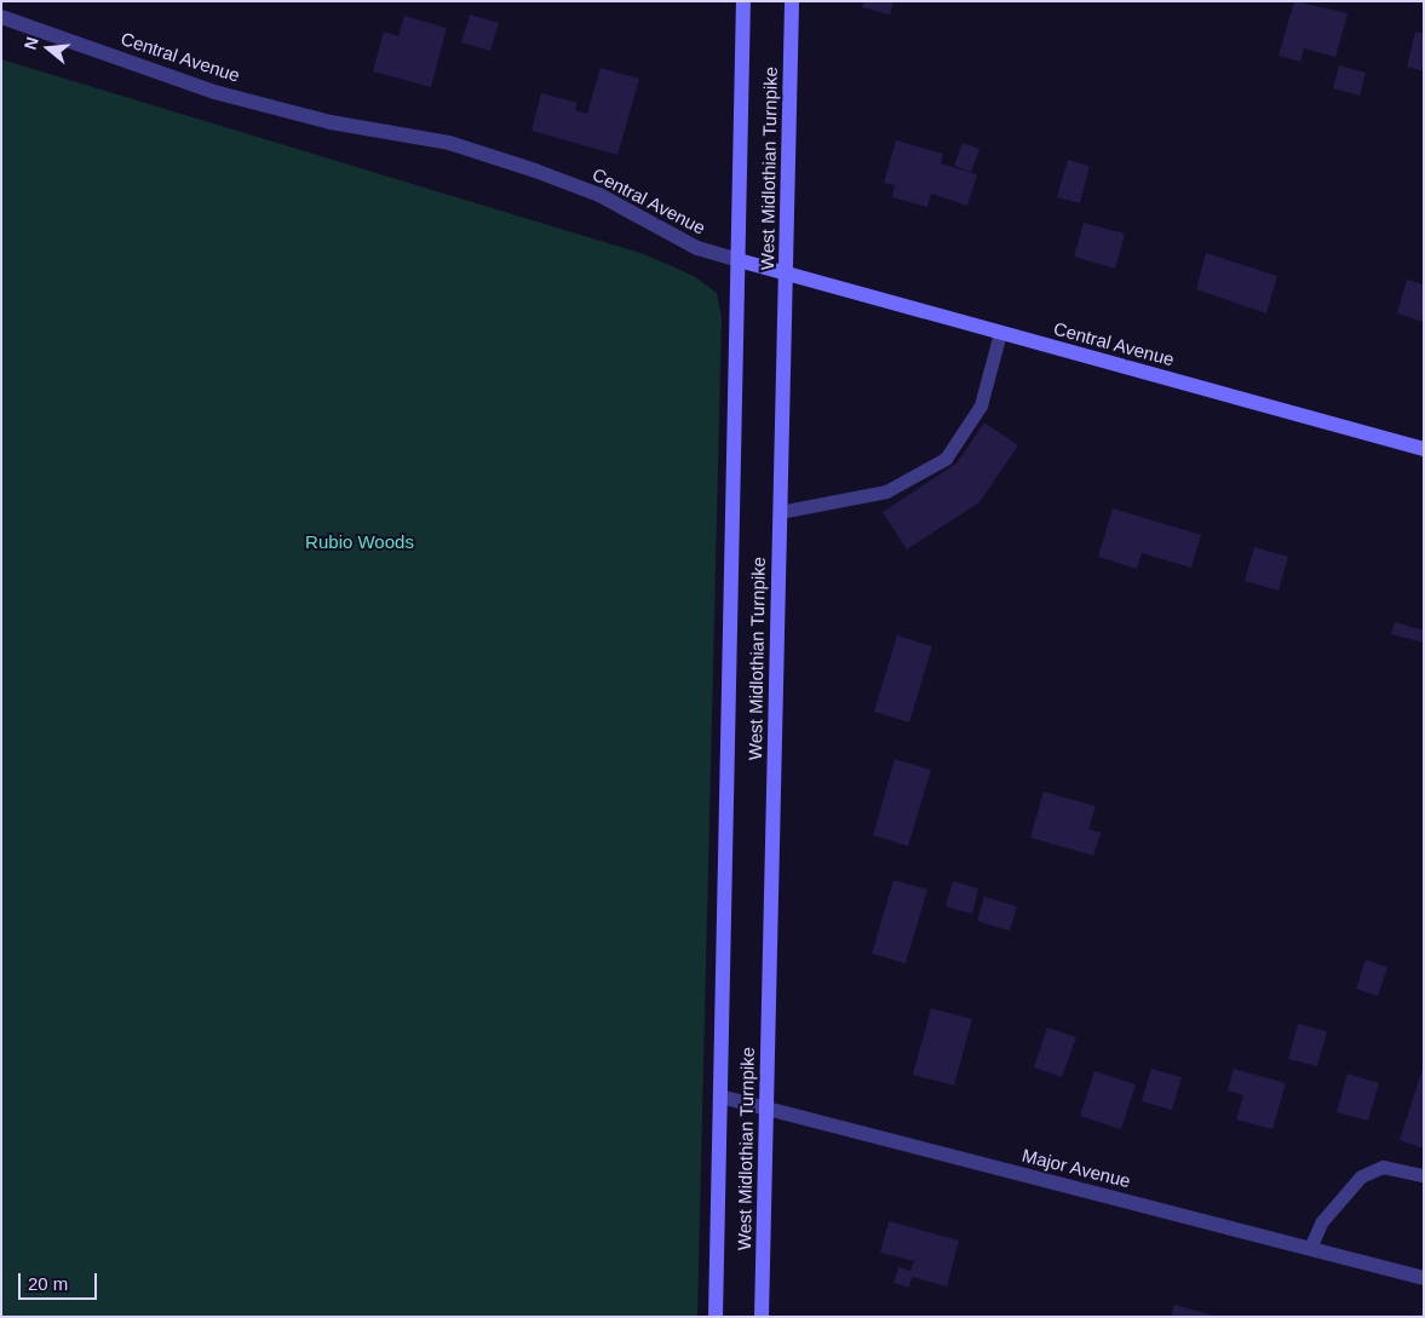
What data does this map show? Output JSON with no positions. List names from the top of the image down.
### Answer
{
  "streets": {
    "main road": ["Central Avenue", "West Midlothian Turnpike"],
    "street": ["Major Avenue"]
  },
  "crossings": [
    ["Central Avenue", "West Midlothian Turnpike"],
    ["West Midlothian Turnpike", "Major Avenue"]
  ],
  "parks": ["Rubio Woods"],
  "scale_bar": "20 m",
  "north": "left"
}
